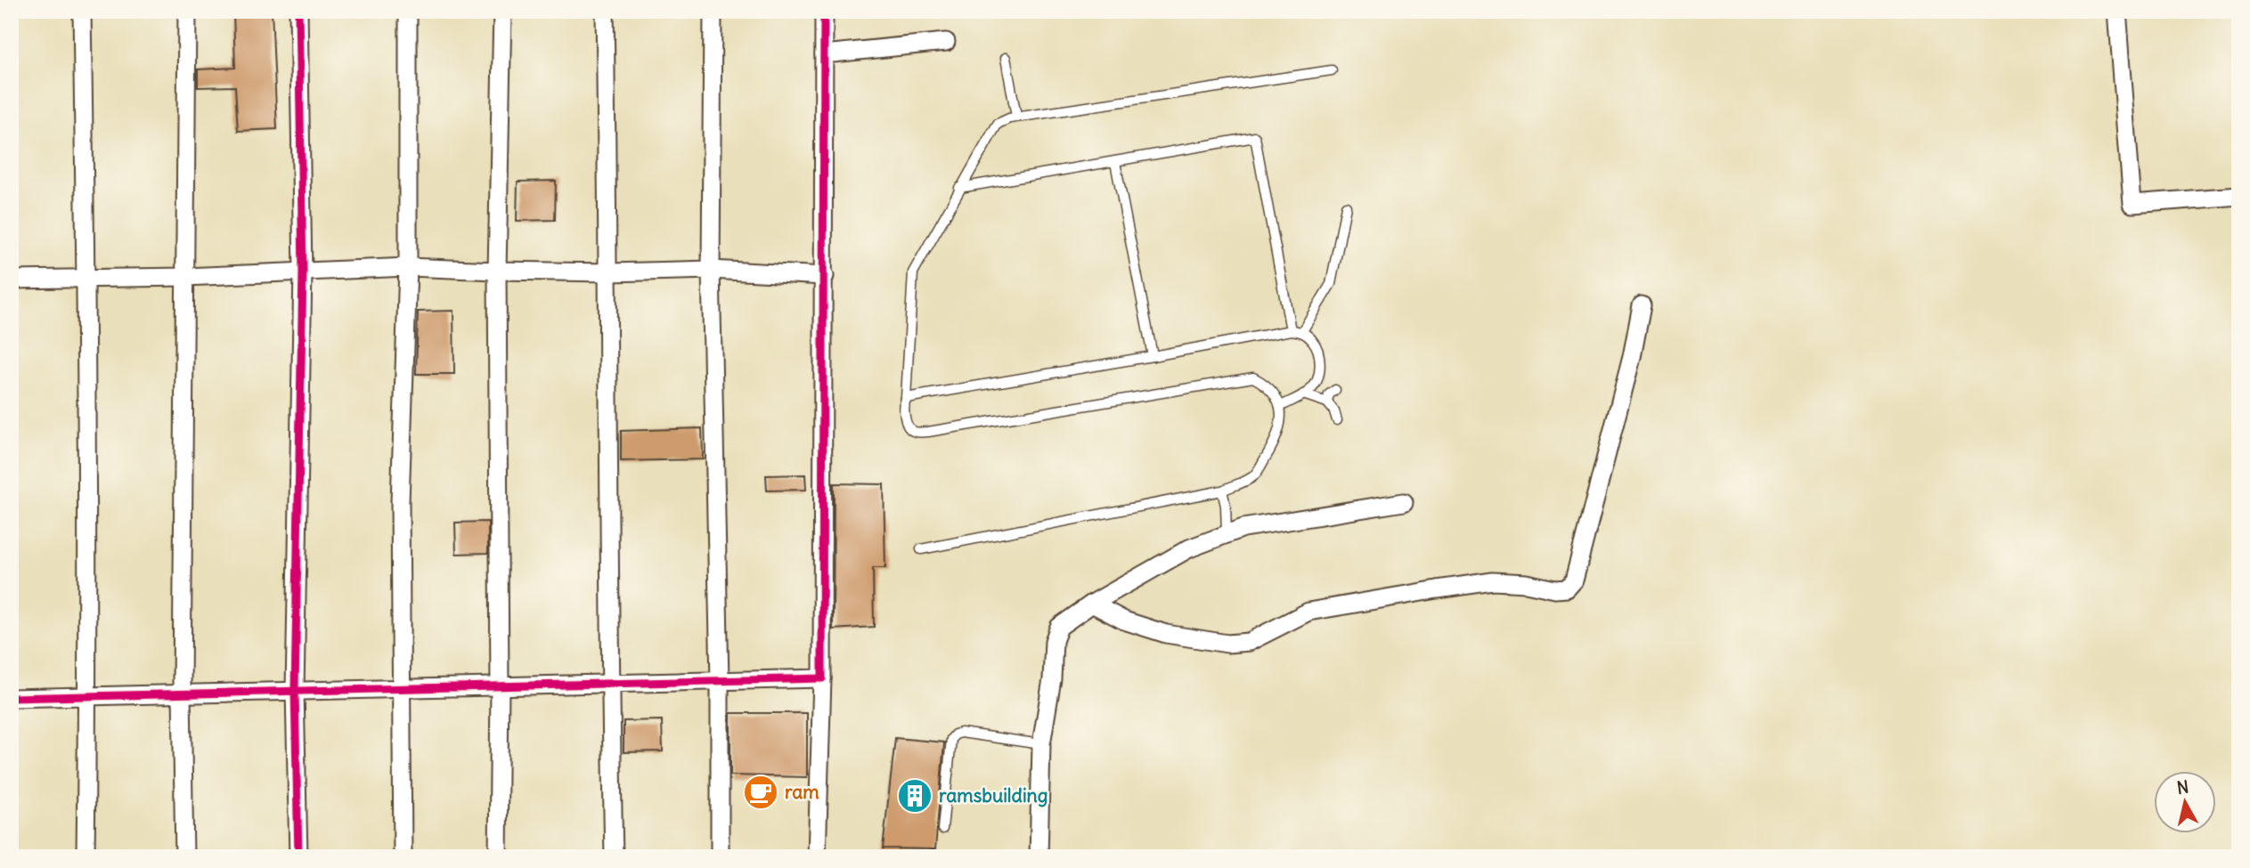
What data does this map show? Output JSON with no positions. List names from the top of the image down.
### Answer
{
  "places": {
    "cafe": ["ram"],
    "building": ["ramsbuilding"]
  },
  "north": "top"
}
